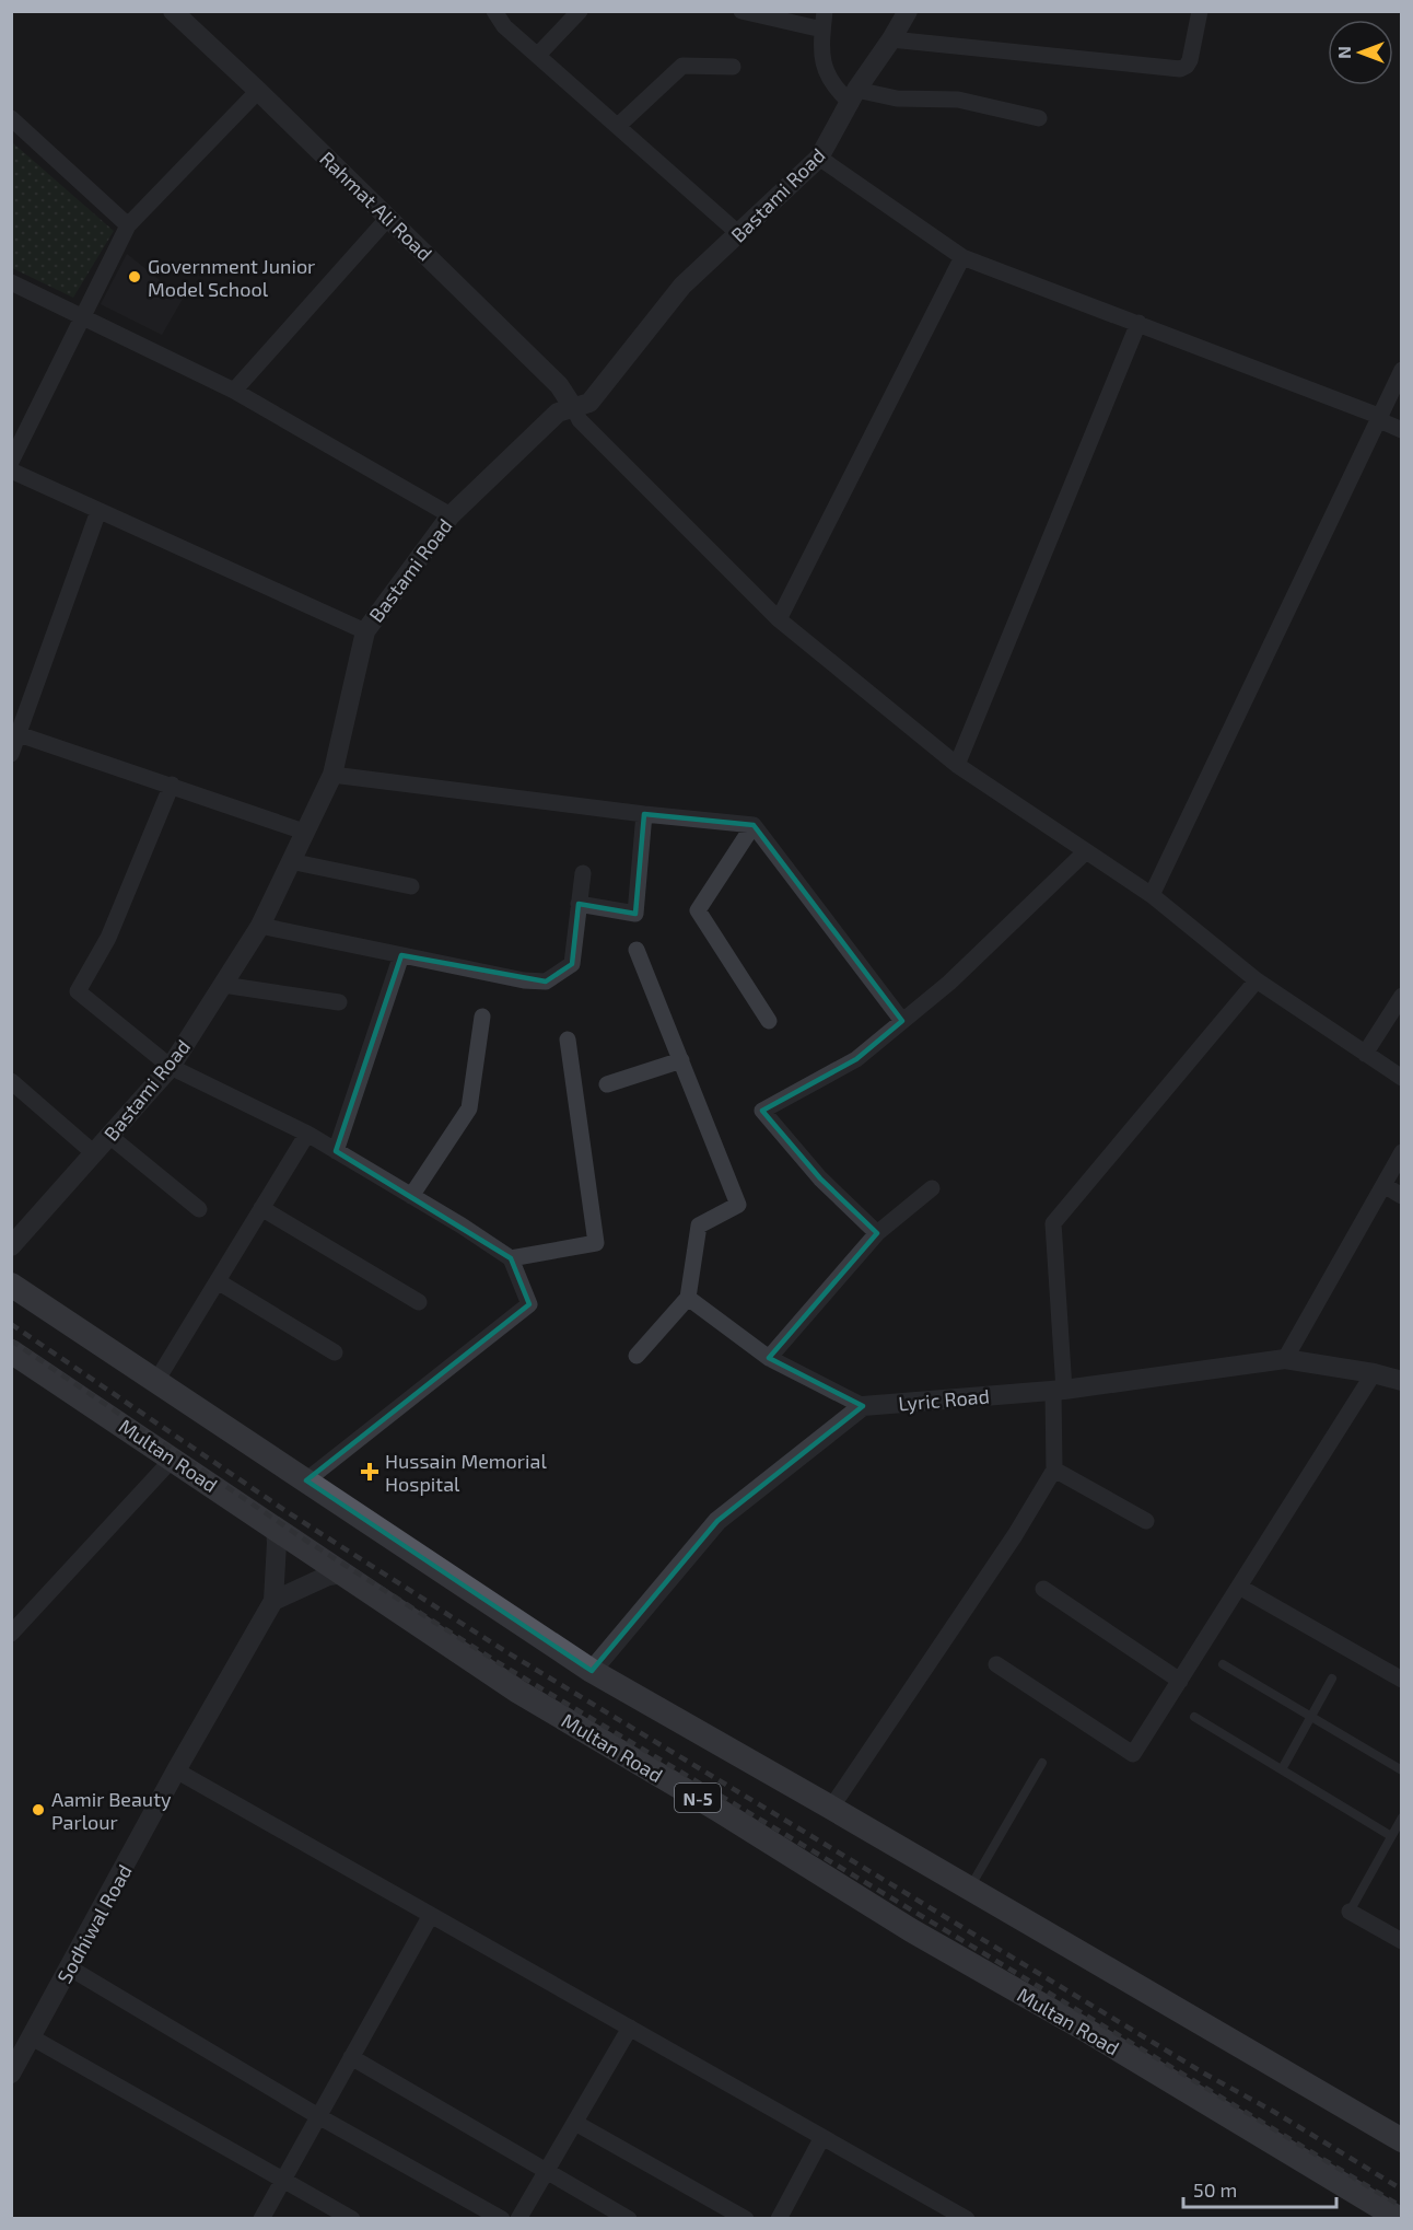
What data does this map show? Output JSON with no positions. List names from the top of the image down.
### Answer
{
  "streets": {
    "main road": ["Multan Road", "N-5"],
    "street": [
      "Bastami Road",
      "Rahmat Ali Road",
      "Lyric Road",
      "Sodhiwal Road"
    ]
  },
  "crossings": [
    ["Bastami Road", "Rahmat Ali Road"],
    ["Multan Road", "Sodhiwal Road"]
  ],
  "places": {
    "other": ["Government Junior Model School", "Aamir Beauty Parlour"],
    "health": ["Hussain Memorial Hospital"]
  },
  "scale_bar": "50 m",
  "north": "left"
}
